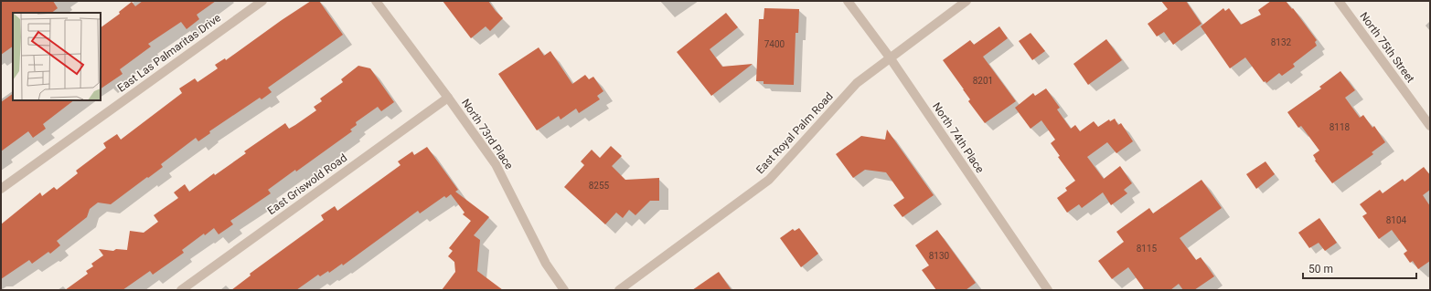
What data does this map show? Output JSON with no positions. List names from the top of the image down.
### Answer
{
  "streets": {
    "street": [
      "North 75th Street",
      "East Las Palmaritas Drive",
      "East Royal Palm Road",
      "North 73rd Place",
      "North 74th Place",
      "East Griswold Road"
    ]
  },
  "crossings": [
    ["East Royal Palm Road", "North 74th Place"],
    ["North 73rd Place", "East Griswold Road"]
  ],
  "house_numbers": [
    "8132",
    "7400",
    "8201",
    "8118",
    "8255",
    "8104",
    "8115",
    "8130"
  ],
  "scale_bar": "50 m"
}
